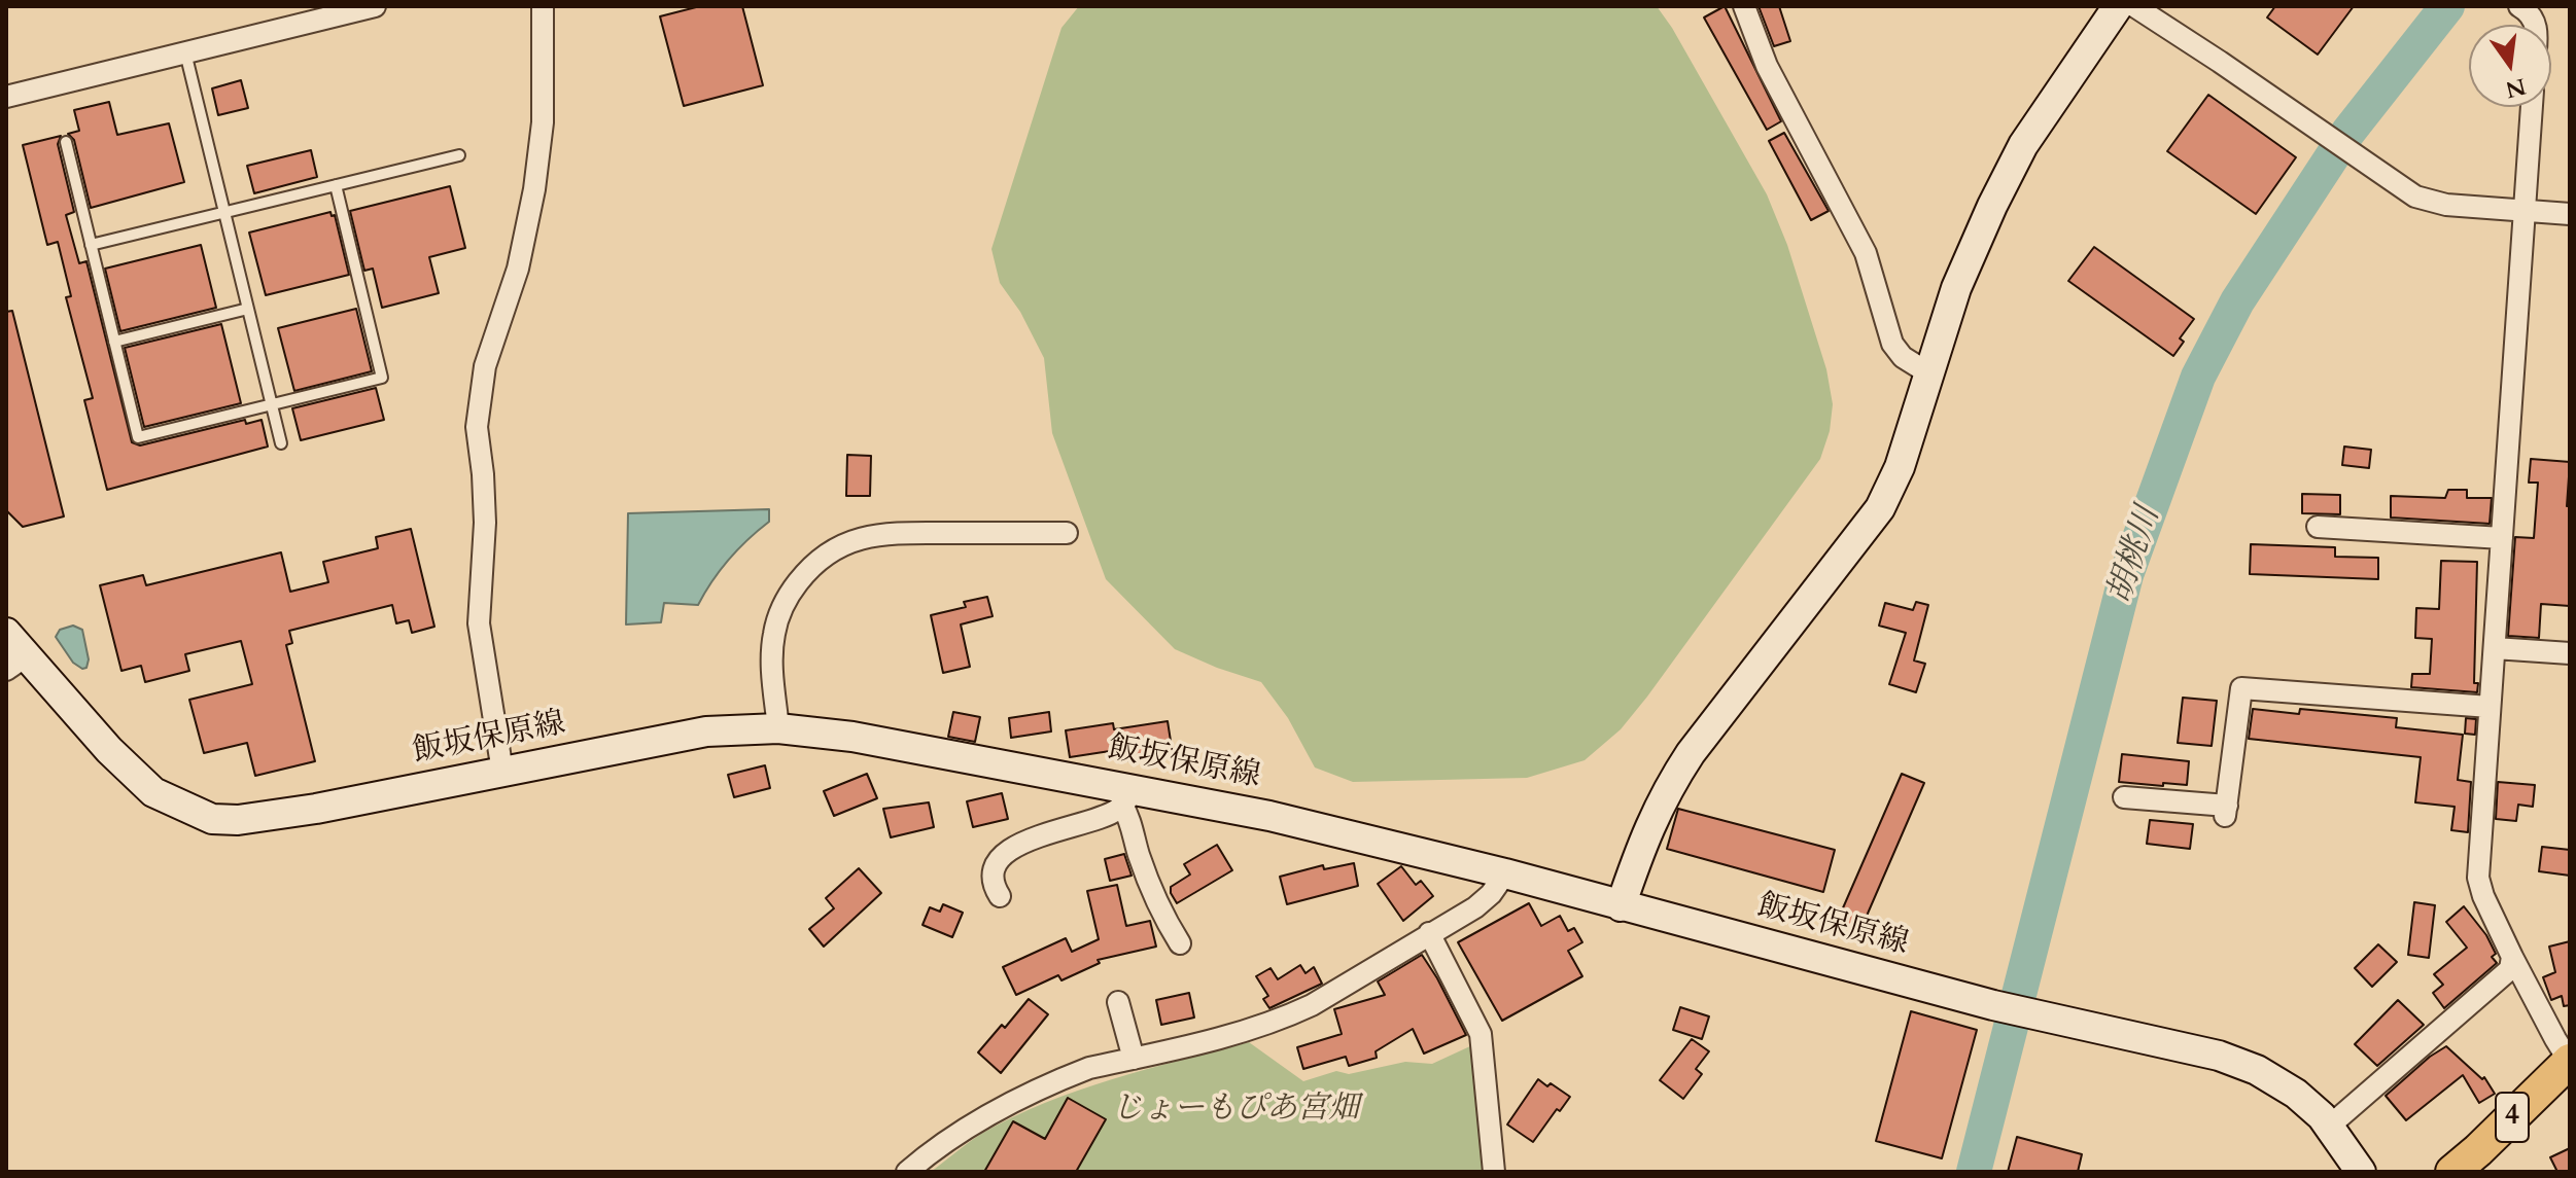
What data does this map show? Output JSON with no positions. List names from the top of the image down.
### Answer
{
  "streets": {
    "main road": ["飯坂保原線", "4"]
  },
  "water": ["胡桃川"],
  "parks": ["じょーもぴあ宮畑"],
  "north": "bottom"
}
